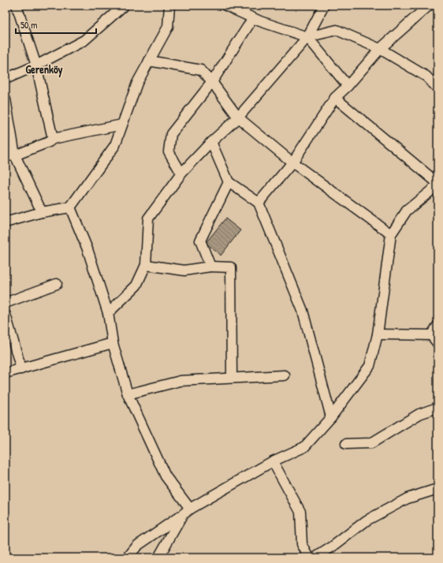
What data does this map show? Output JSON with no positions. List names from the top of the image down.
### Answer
{
  "districts": ["Gerenköy"],
  "scale_bar": "50 m"
}
